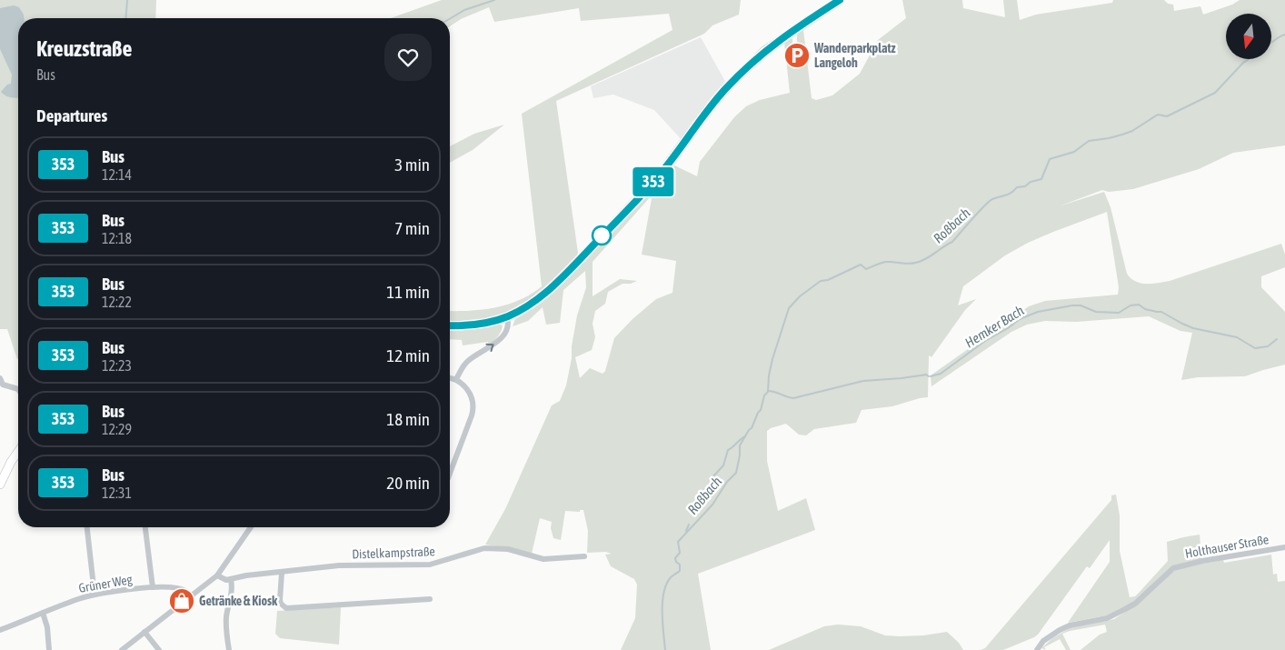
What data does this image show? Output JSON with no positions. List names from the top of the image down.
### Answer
{
  "streets": {
    "street": ["Holthauser Straße", "Distelkampstraße", "Grüner Weg"]
  },
  "water": ["Roßbach", "Hemker Bach"],
  "places": {
    "parking": ["Wanderparkplatz Langeloh"],
    "shop": ["Getränke & Kiosk"]
  },
  "lines": ["bus line 353"],
  "north": "bottom",
  "page": {
    "on_map": "353",
    "heading": [
      ["Kreuzstraße", "Bus"],
      "Departures"
    ],
    "list": [
      {
        "mark": "353",
        "name": "Bus",
        "note": "12:14",
        "value": "3 min"
      },
      {
        "mark": "353",
        "name": "Bus",
        "note": "12:18",
        "value": "7 min"
      },
      {
        "mark": "353",
        "name": "Bus",
        "note": "12:22",
        "value": "11 min"
      },
      {
        "mark": "353",
        "name": "Bus",
        "note": "12:23",
        "value": "12 min"
      },
      {
        "mark": "353",
        "name": "Bus",
        "note": "12:29",
        "value": "18 min"
      },
      {
        "mark": "353",
        "name": "Bus",
        "note": "12:31",
        "value": "20 min"
      }
    ]
  }
}
